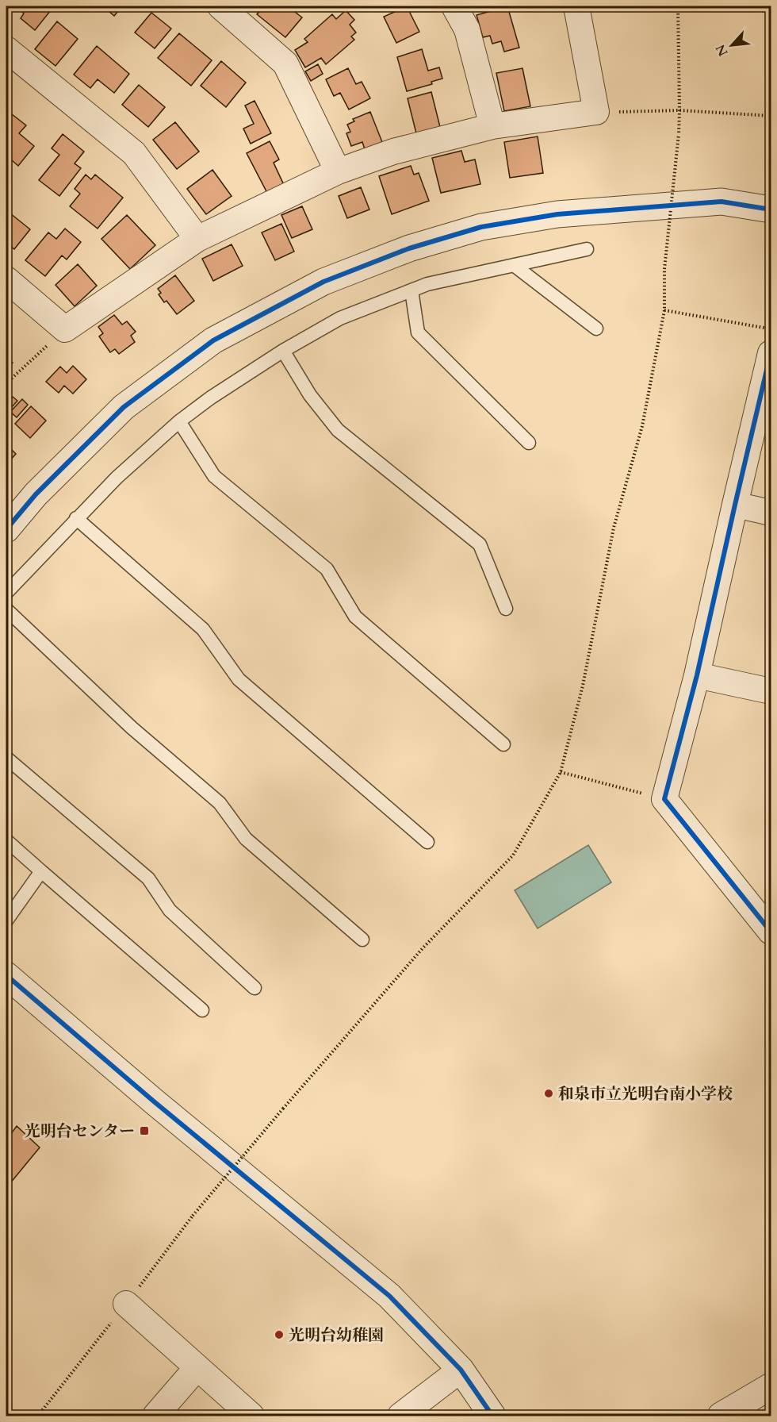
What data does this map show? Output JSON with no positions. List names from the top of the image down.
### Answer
{
  "places": {
    "other": ["和泉市立光明台南小学校", "光明台幼稚園"],
    "transit": ["光明台センター"]
  },
  "north": "bottom left"
}
